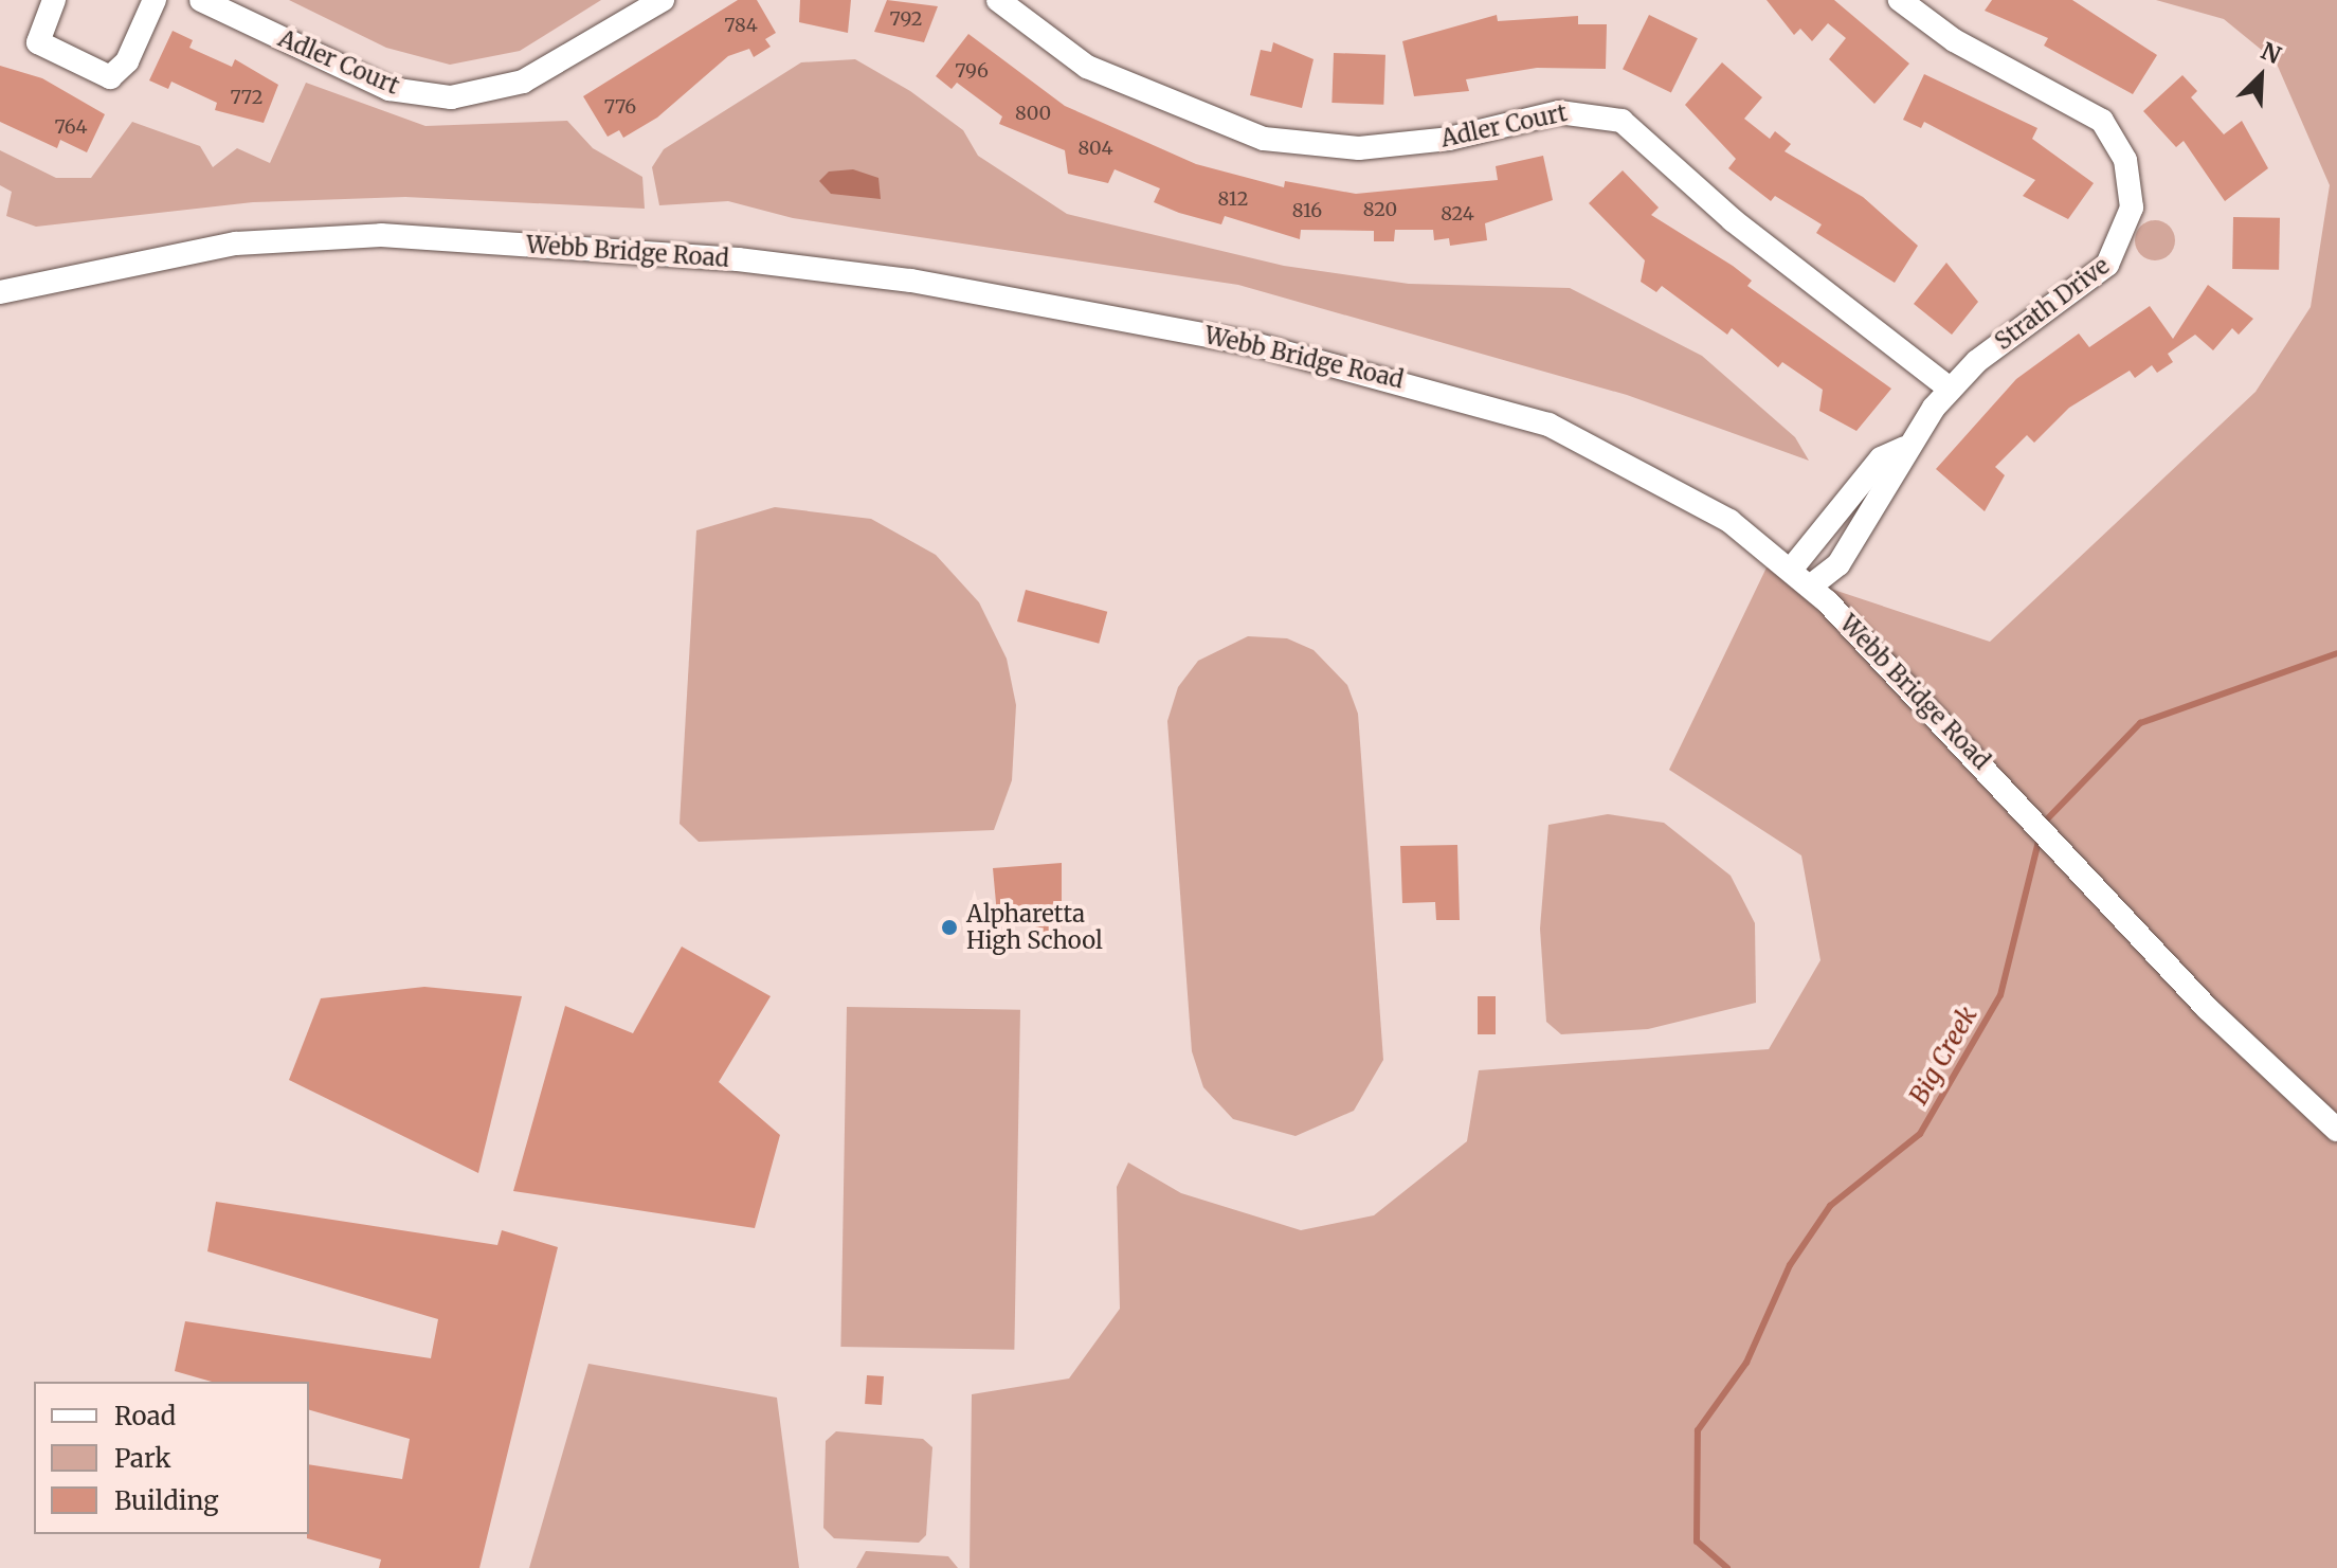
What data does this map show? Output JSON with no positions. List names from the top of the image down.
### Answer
{
  "streets": {
    "street": ["Adler Court", "Webb Bridge Road", "Strath Drive"]
  },
  "crossings": [
    ["Adler Court", "Strath Drive"],
    ["Webb Bridge Road", "Strath Drive"]
  ],
  "water": ["Big Creek"],
  "places": ["Alpharetta High School"],
  "house_numbers": [
    "792",
    "784",
    "796",
    "772",
    "776",
    "800",
    "764",
    "804",
    "812",
    "820",
    "816",
    "824"
  ],
  "legend": ["Road", "Park", "Building"],
  "north": "top right"
}
